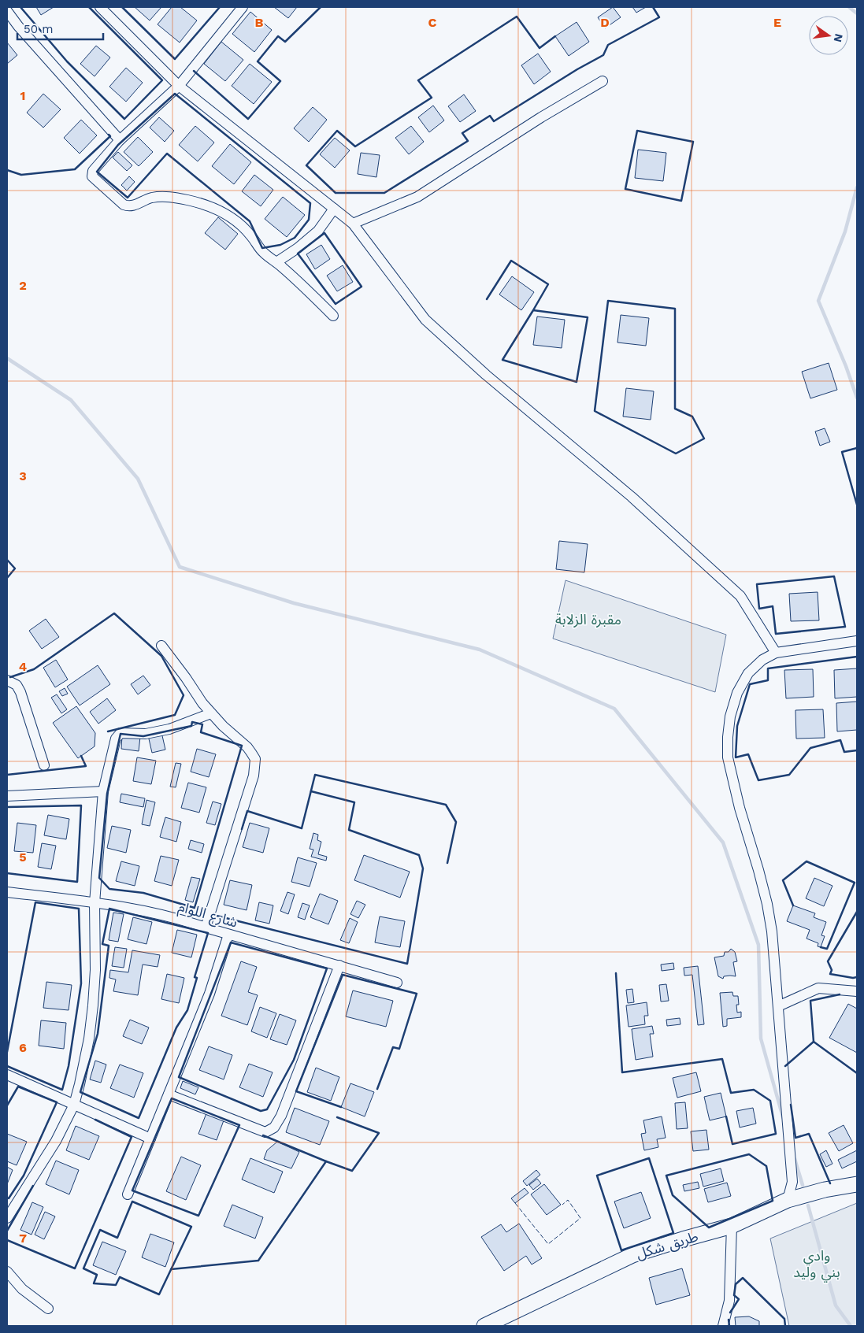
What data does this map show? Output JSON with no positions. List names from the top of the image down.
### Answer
{
  "streets": {
    "main road": ["طريق شكل"],
    "street": ["شارع اللوام"]
  },
  "parks": ["مقبرة الزلابة", "وادي بني وليد"],
  "scale_bar": "50 m",
  "north": "right",
  "grid": {
    "columns": [
      "B",
      "C",
      "D",
      "E"
    ],
    "rows": [
      "1",
      "2",
      "3",
      "4",
      "5",
      "6",
      "7"
    ]
  }
}
